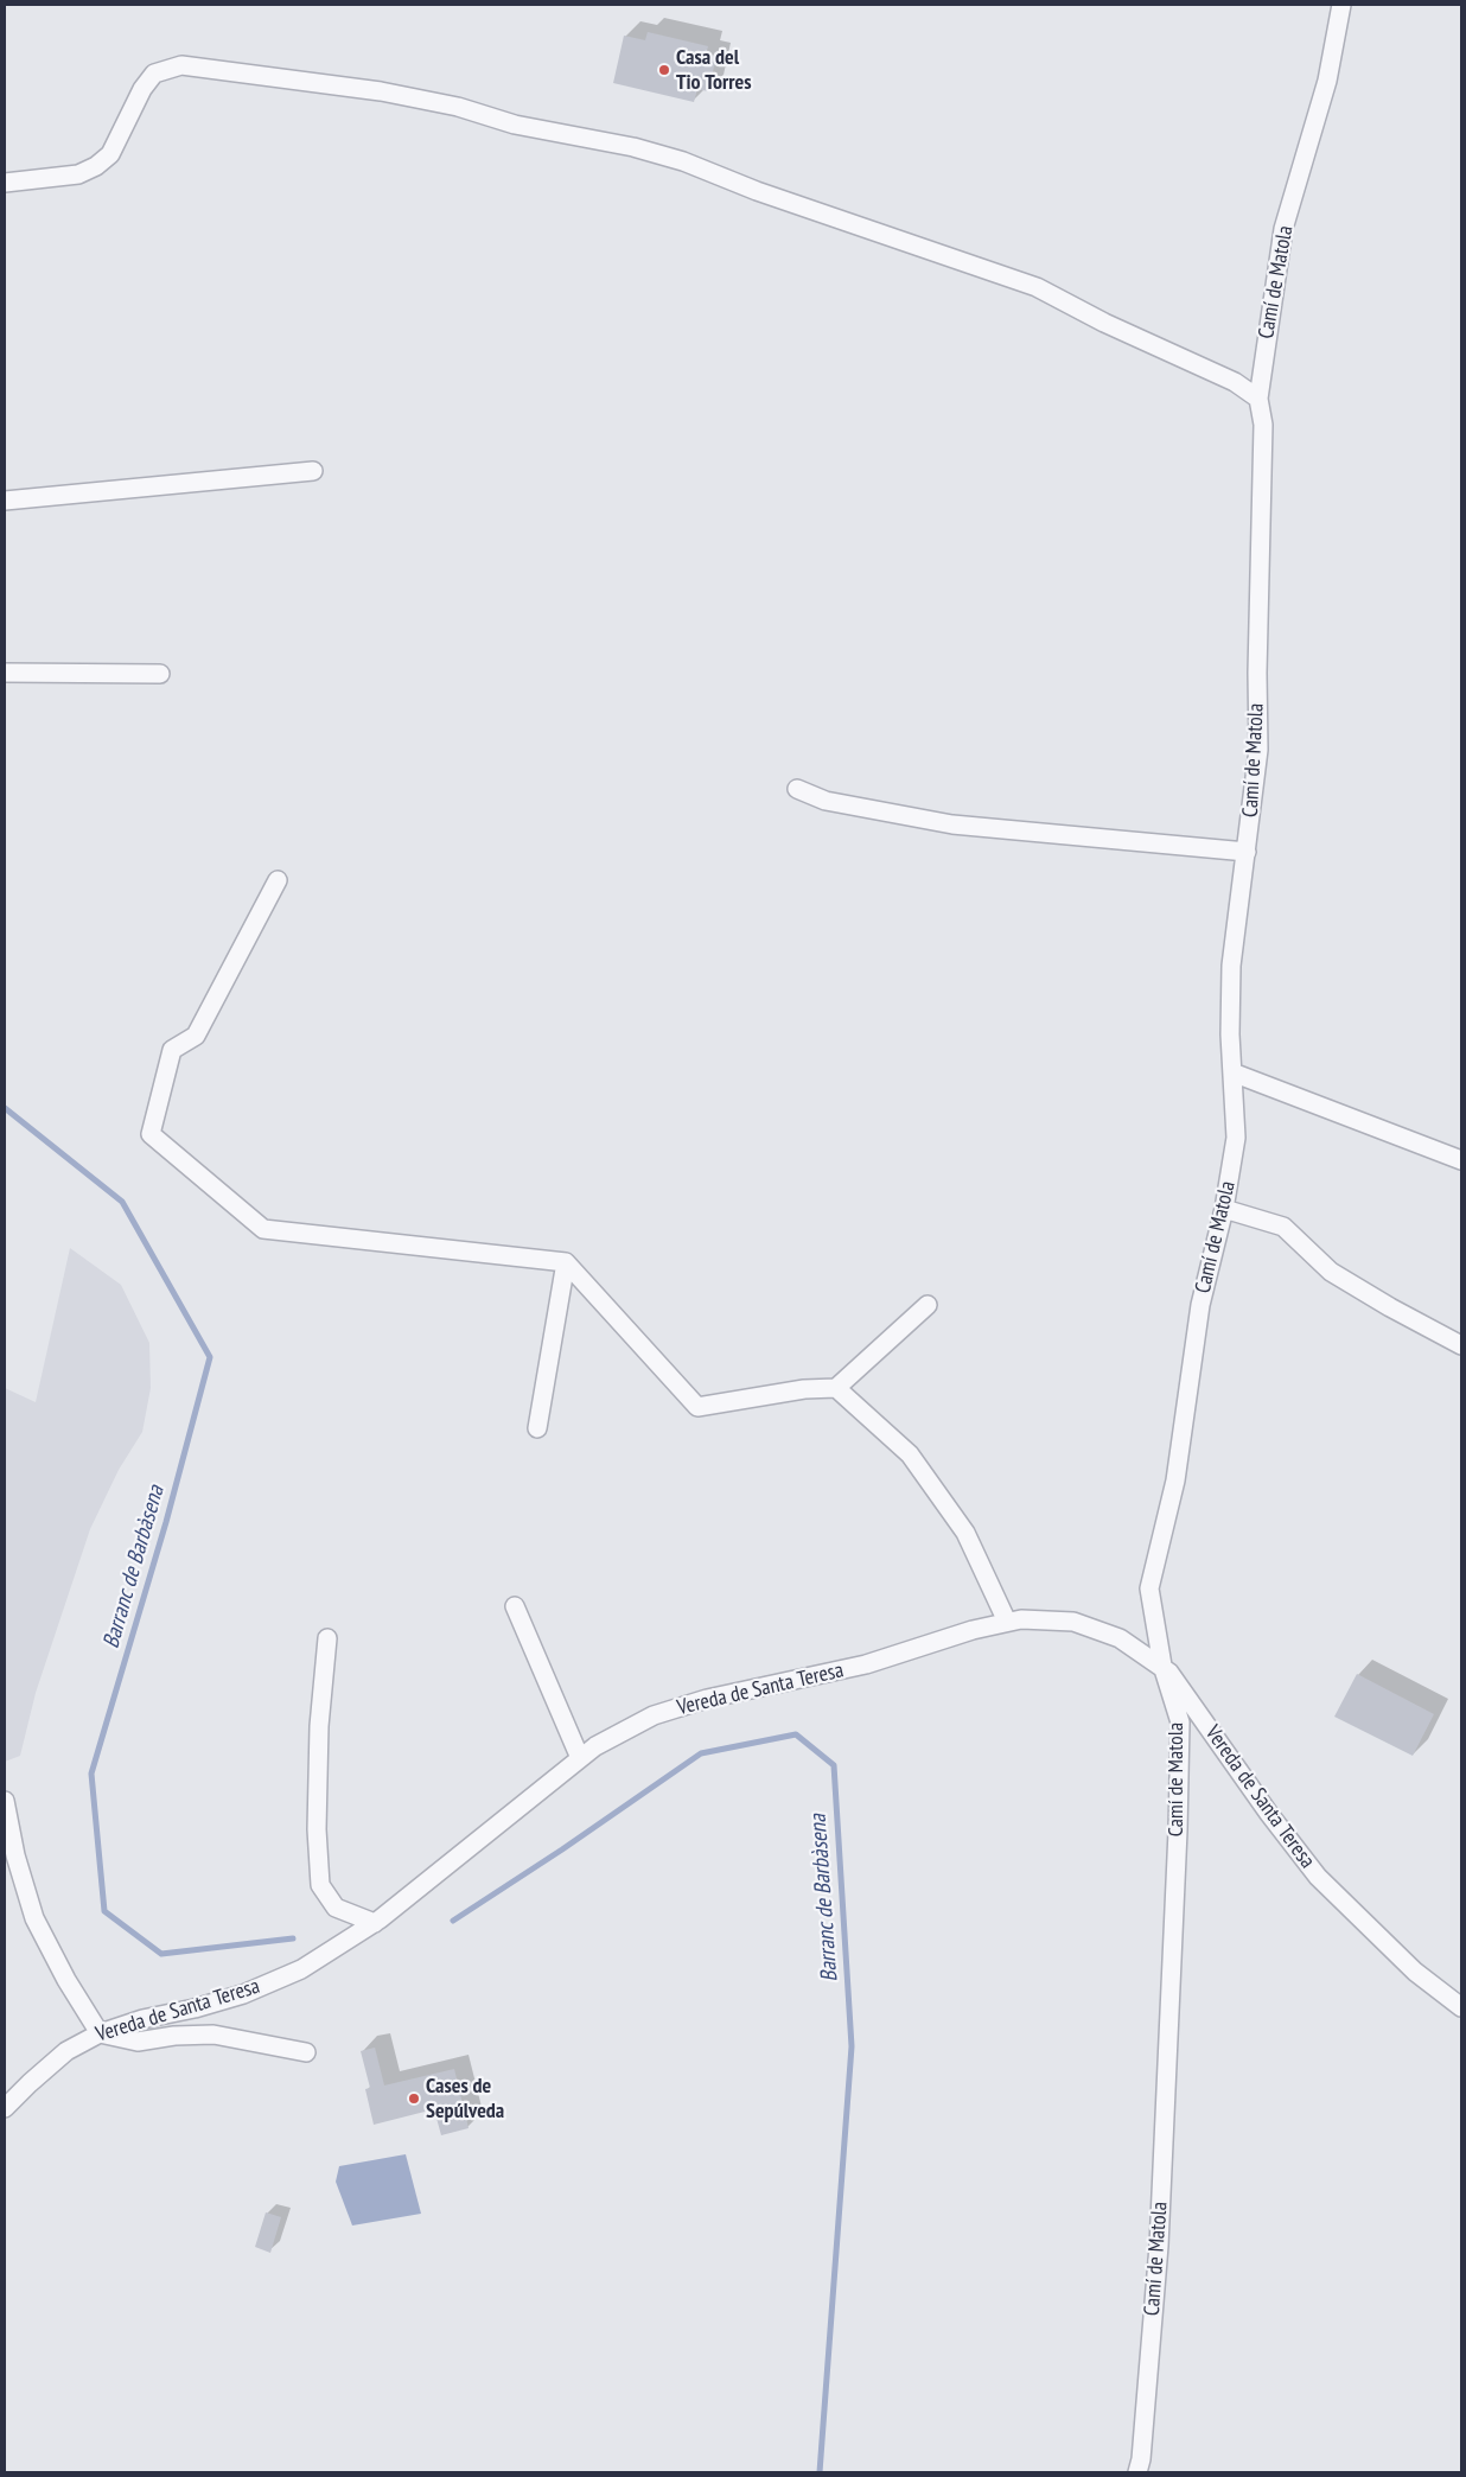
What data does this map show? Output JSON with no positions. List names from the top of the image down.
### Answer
{
  "streets": {
    "street": ["Camí de Matola", "Vereda de Santa Teresa"]
  },
  "crossings": [
    ["Camí de Matola", "Vereda de Santa Teresa"]
  ],
  "water": ["Barranc de Barbàsena"],
  "places": ["Casa del Tio Torres", "Cases de Sepúlveda"]
}
